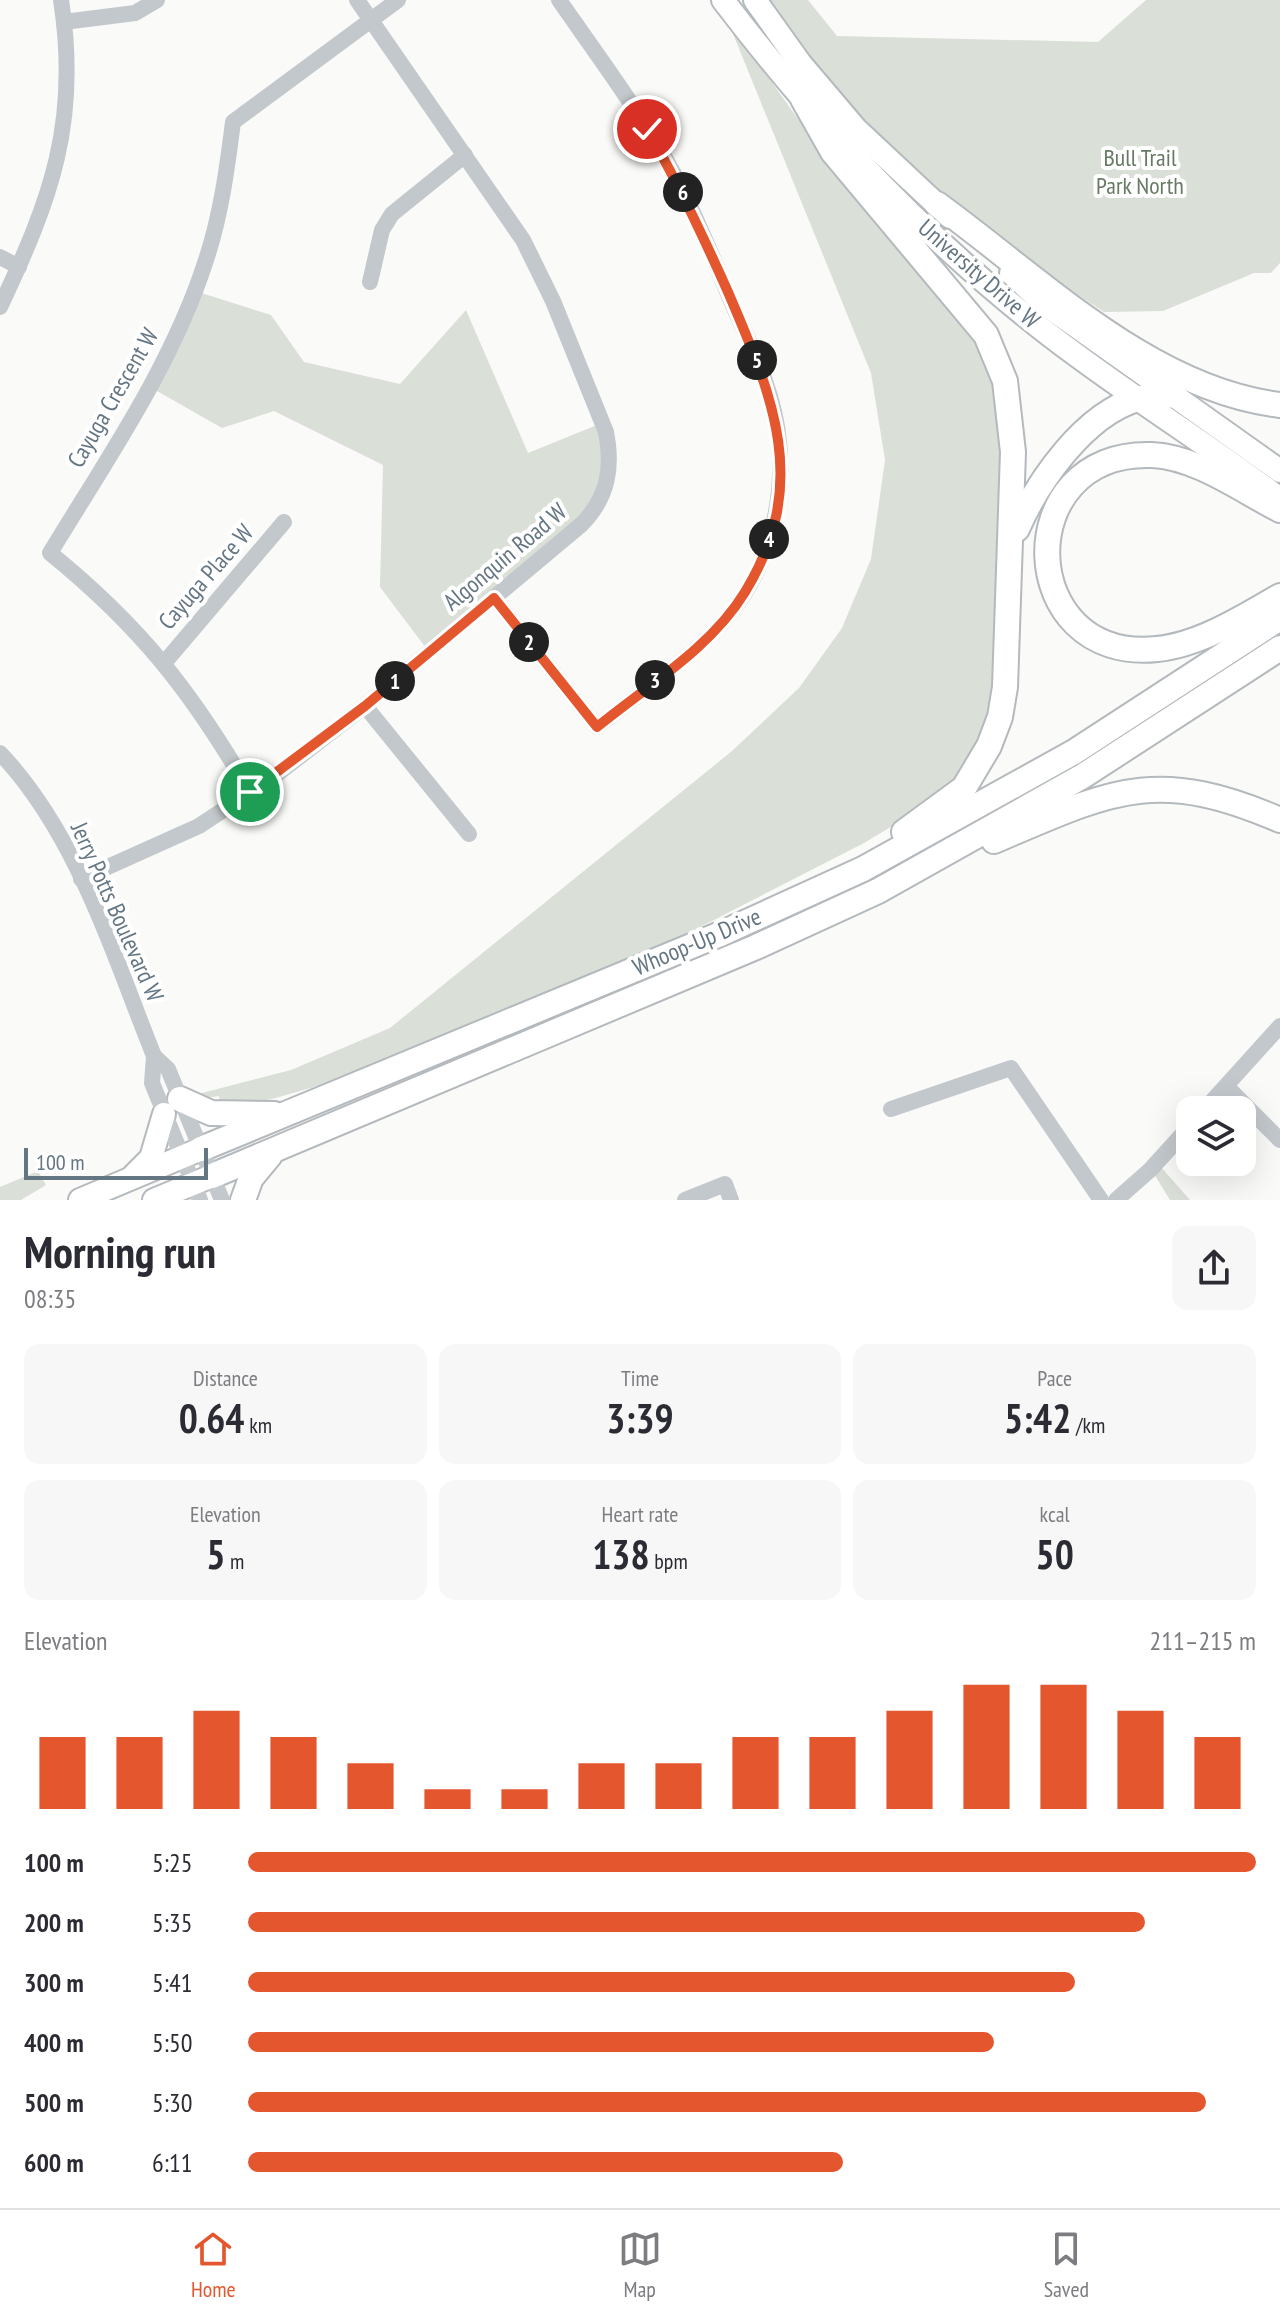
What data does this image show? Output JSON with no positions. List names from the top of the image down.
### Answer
{
  "streets": {
    "highway": ["Whoop-Up Drive"],
    "main road": ["University Drive W"],
    "street": [
      "Cayuga Crescent W",
      "Algonquin Road W",
      "Cayuga Place W",
      "Jerry Potts Boulevard W"
    ]
  },
  "crossings": [
    ["Cayuga Crescent W", "Algonquin Road W"],
    ["Cayuga Crescent W", "Cayuga Place W"],
    ["Algonquin Road W", "Jerry Potts Boulevard W"],
    ["Jerry Potts Boulevard W", "Whoop-Up Drive"]
  ],
  "parks": ["Bull Trail Park North"],
  "scale_bar": "100 m",
  "page": {
    "pins": [
      "6",
      "5",
      "4",
      "2",
      "3",
      "1"
    ],
    "scale": "100 m",
    "heading": ["Morning run", "08:35"],
    "stats": [
      ["Distance", "0.64 km"],
      ["Time", "3:39"],
      ["Pace", "5:42 /km"],
      ["Elevation", "5 m"],
      ["Heart rate", "138 bpm"],
      ["kcal", "50"]
    ],
    "chart": ["Elevation", "211–215 m"],
    "list": [
      {
        "name": "100 m",
        "note": "5:25"
      },
      {
        "name": "200 m",
        "note": "5:35"
      },
      {
        "name": "300 m",
        "note": "5:41"
      },
      {
        "name": "400 m",
        "note": "5:50"
      },
      {
        "name": "500 m",
        "note": "5:30"
      },
      {
        "name": "600 m",
        "note": "6:11"
      }
    ],
    "tabs": ["Home", "Map", "Saved"]
  }
}
